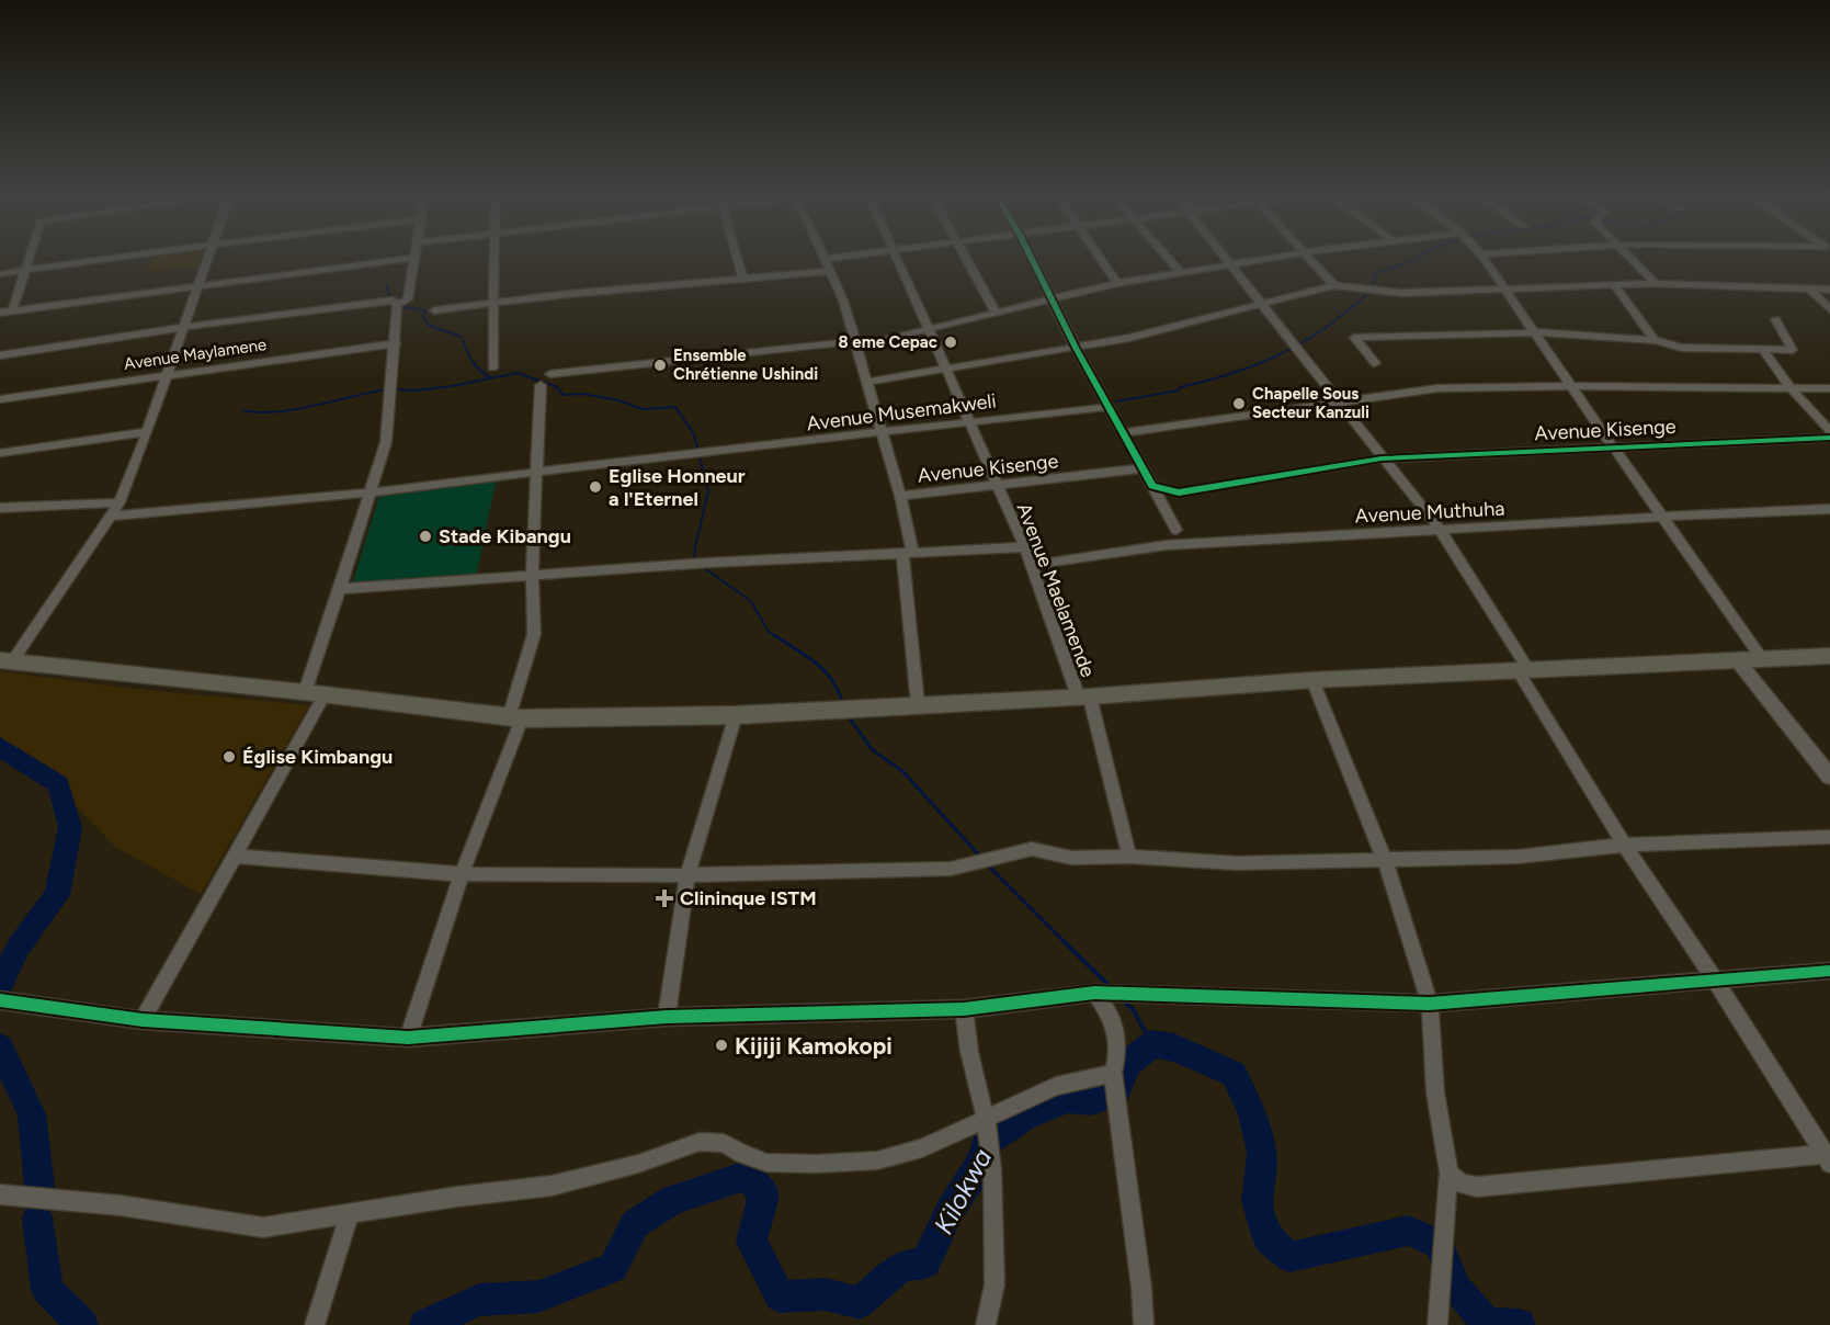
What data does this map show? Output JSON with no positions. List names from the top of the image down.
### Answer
{
  "streets": {
    "street": [
      "Avenue Maylamene",
      "Avenue Musemakweli",
      "Avenue Kisenge",
      "Avenue Muthuha",
      "Avenue Maelamende"
    ]
  },
  "crossings": [
    ["Avenue Musemakweli", "Avenue Kisenge"],
    ["Avenue Musemakweli", "Avenue Maelamende"],
    ["Avenue Kisenge", "Avenue Maelamende"],
    ["Avenue Muthuha", "Avenue Maelamende"]
  ],
  "water": ["Kilokwa"],
  "places": {
    "other": [
      "8 eme Cepac",
      "Ensemble Chrétienne Ushindi",
      "Chapelle Sous Secteur Kanzuli",
      "Eglise Honneur a l'Eternel",
      "Stade Kibangu",
      "Église Kimbangu",
      "Kijiji Kamokopi"
    ],
    "health": ["Clininque ISTM"]
  }
}
